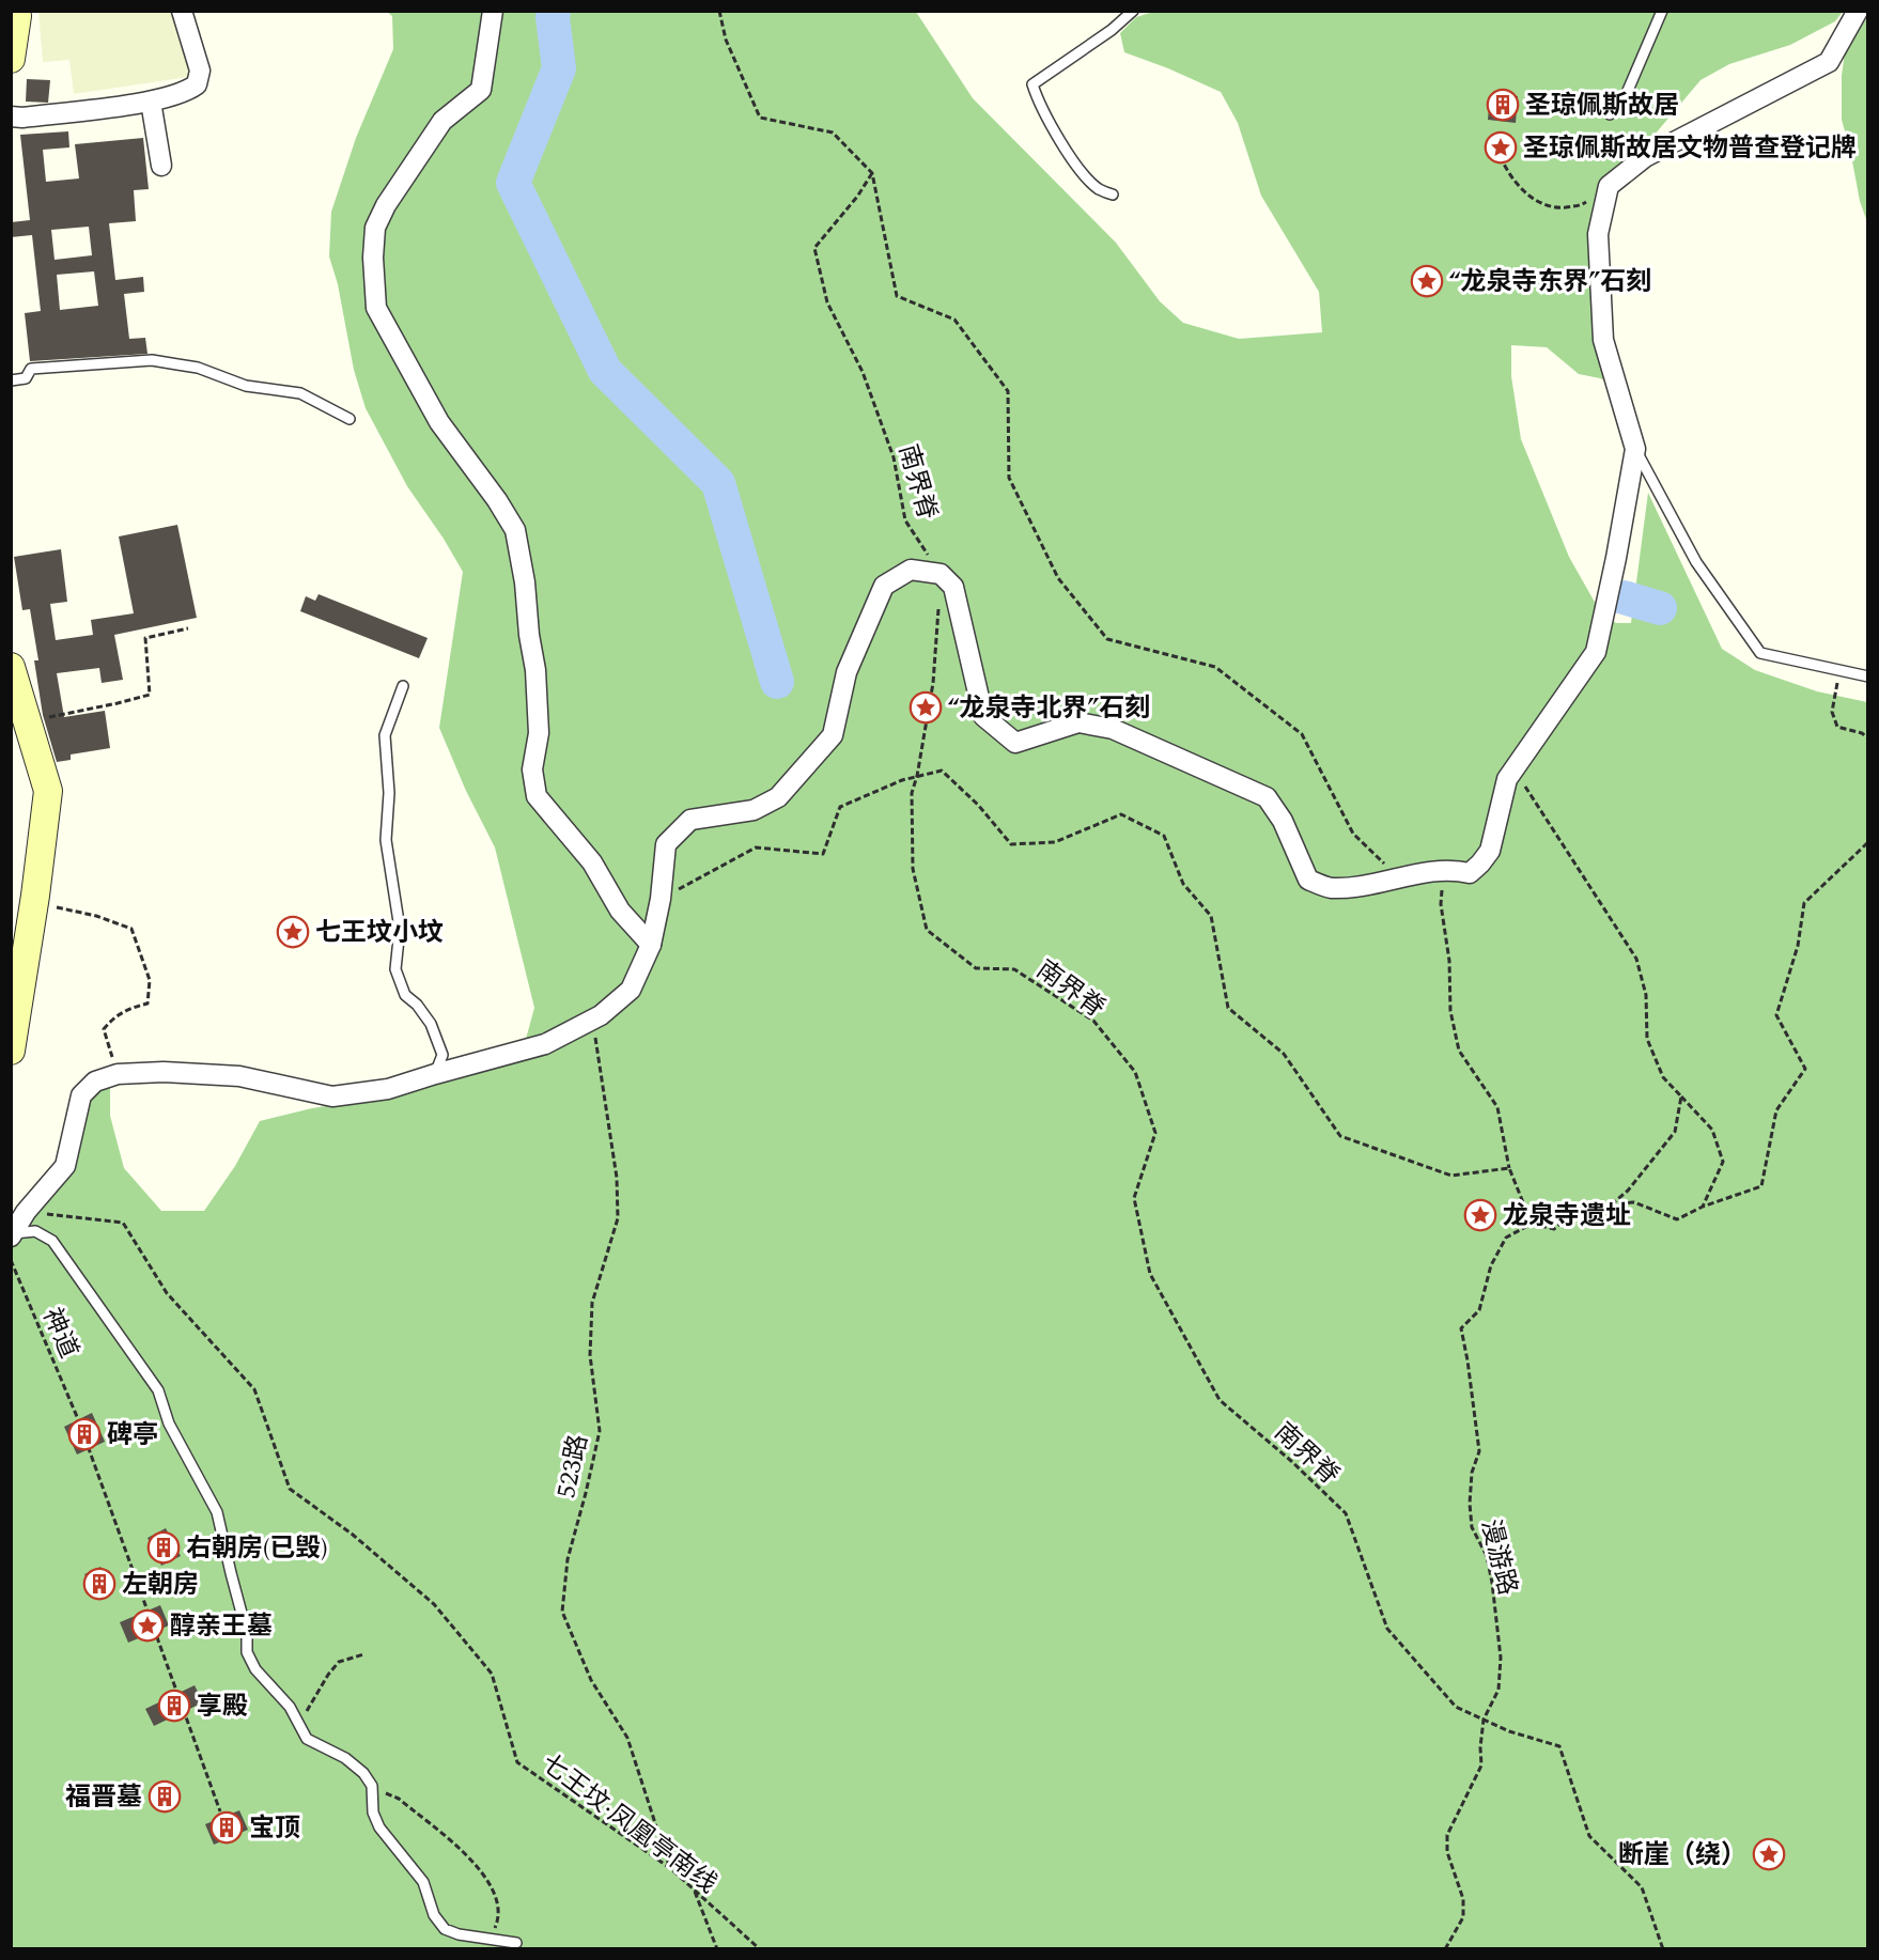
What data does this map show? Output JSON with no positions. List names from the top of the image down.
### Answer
{
  "streets": {
    "path": [
      "南界脊",
      "神道",
      "523路",
      "漫游路",
      "七王坟·凤凰亭南线"
    ]
  },
  "crossings": [
    ["南界脊", "漫游路"],
    ["523路", "七王坟·凤凰亭南线"]
  ],
  "places": {
    "building": [
      "圣琼佩斯故居",
      "碑亭",
      "右朝房(已毁)",
      "左朝房",
      "享殿",
      "福晋墓",
      "宝顶"
    ],
    "place": [
      "圣琼佩斯故居文物普查登记牌",
      "“龙泉寺东界”石刻",
      "“龙泉寺北界”石刻",
      "七王坟小坟",
      "龙泉寺遗址",
      "醇亲王墓",
      "断崖（绕）"
    ]
  }
}
